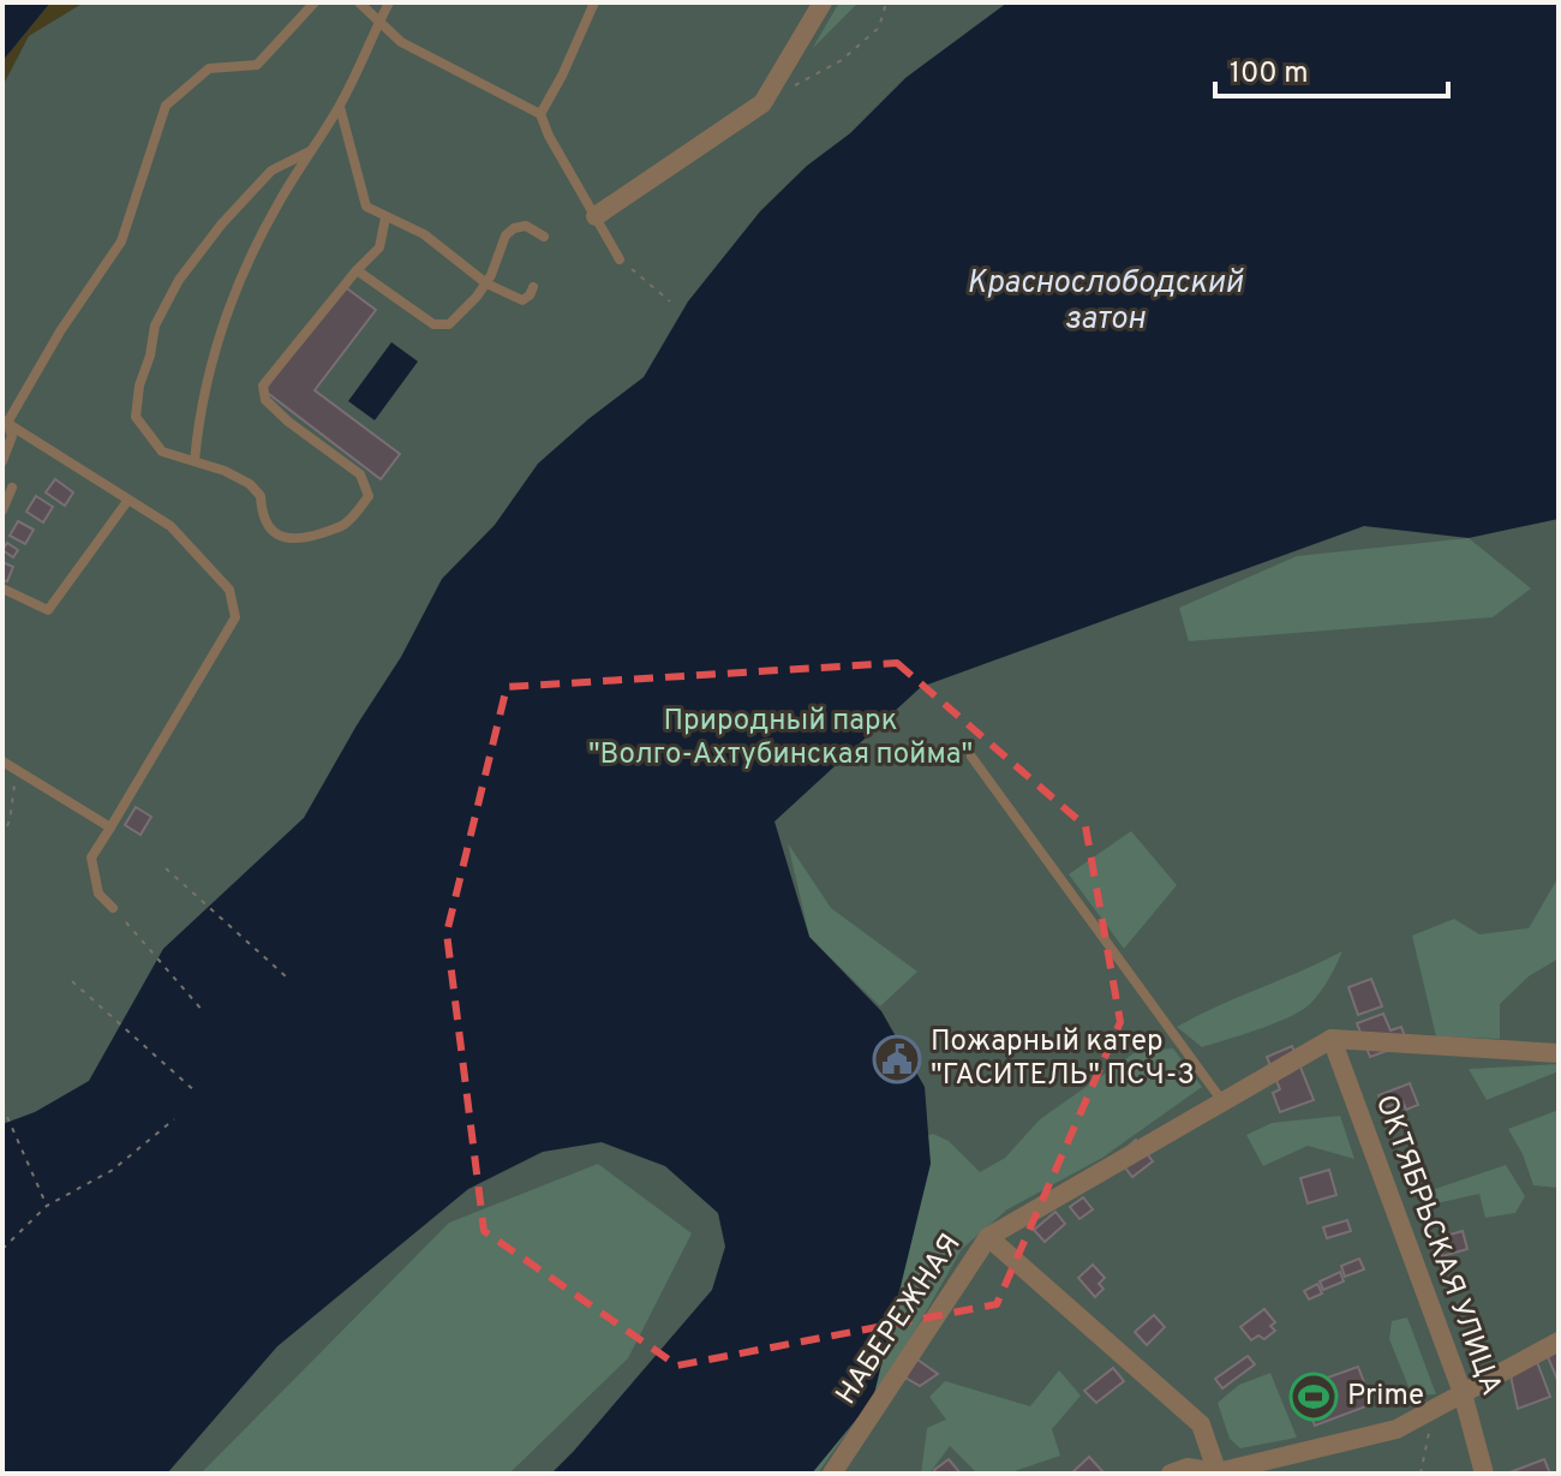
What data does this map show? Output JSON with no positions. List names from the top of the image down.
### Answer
{
  "streets": {
    "street": ["ОКТЯБРЬСКАЯ УЛИЦА", "НАБЕРЕЖНАЯ"]
  },
  "crossings": [
    ["ОКТЯБРЬСКАЯ УЛИЦА", "НАБЕРЕЖНАЯ"]
  ],
  "water": ["Краснослободский затон"],
  "parks": ["Природный парк \"Волго-Ахтубинская пойма\""],
  "places": {
    "public building": ["Пожарный катер \"ГАСИТЕЛЬ\" ПСЧ-3"],
    "sports": ["Prime"]
  },
  "scale_bar": "100 m"
}
